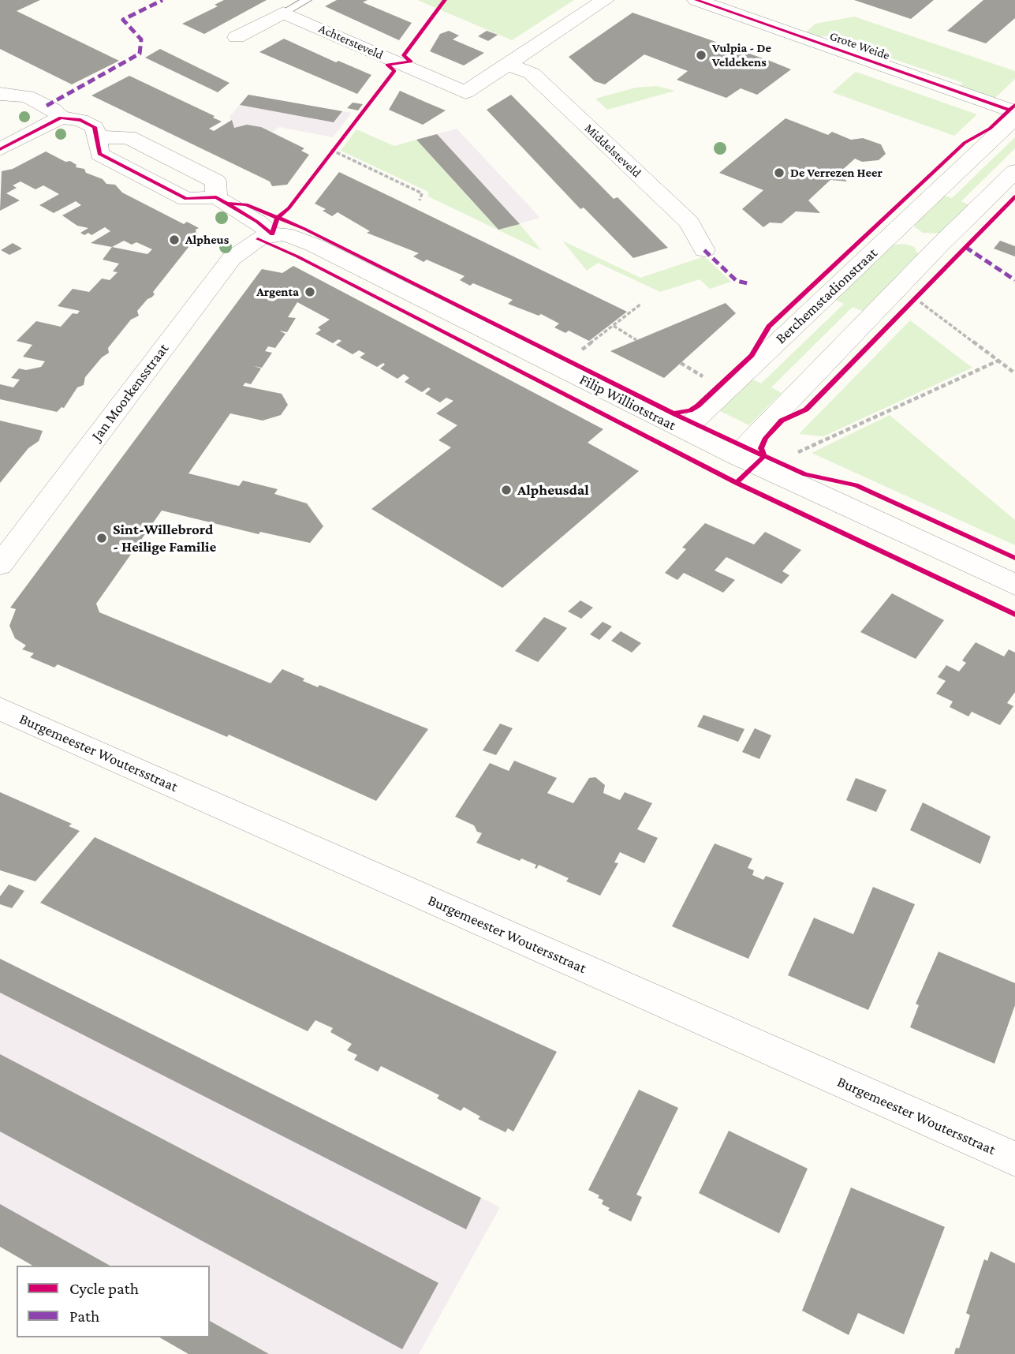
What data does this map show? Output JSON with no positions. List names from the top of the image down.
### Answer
{
  "streets": {
    "street": [
      "Achtersteveld",
      "Grote Weide",
      "Middelsteveld",
      "Berchemstadionstraat",
      "Jan Moorkensstraat",
      "Filip Williotstraat",
      "Burgemeester Woutersstraat"
    ]
  },
  "crossings": [
    ["Achtersteveld", "Middelsteveld"],
    ["Berchemstadionstraat", "Filip Williotstraat"],
    ["Jan Moorkensstraat", "Filip Williotstraat"]
  ],
  "places": [
    "Vulpia - De Veldekens",
    "De Verrezen Heer",
    "Alpheus",
    "Argenta",
    "Alpheusdal",
    "Sint-Willebrord - Heilige Familie"
  ],
  "legend": ["Cycle path", "Path"]
}
